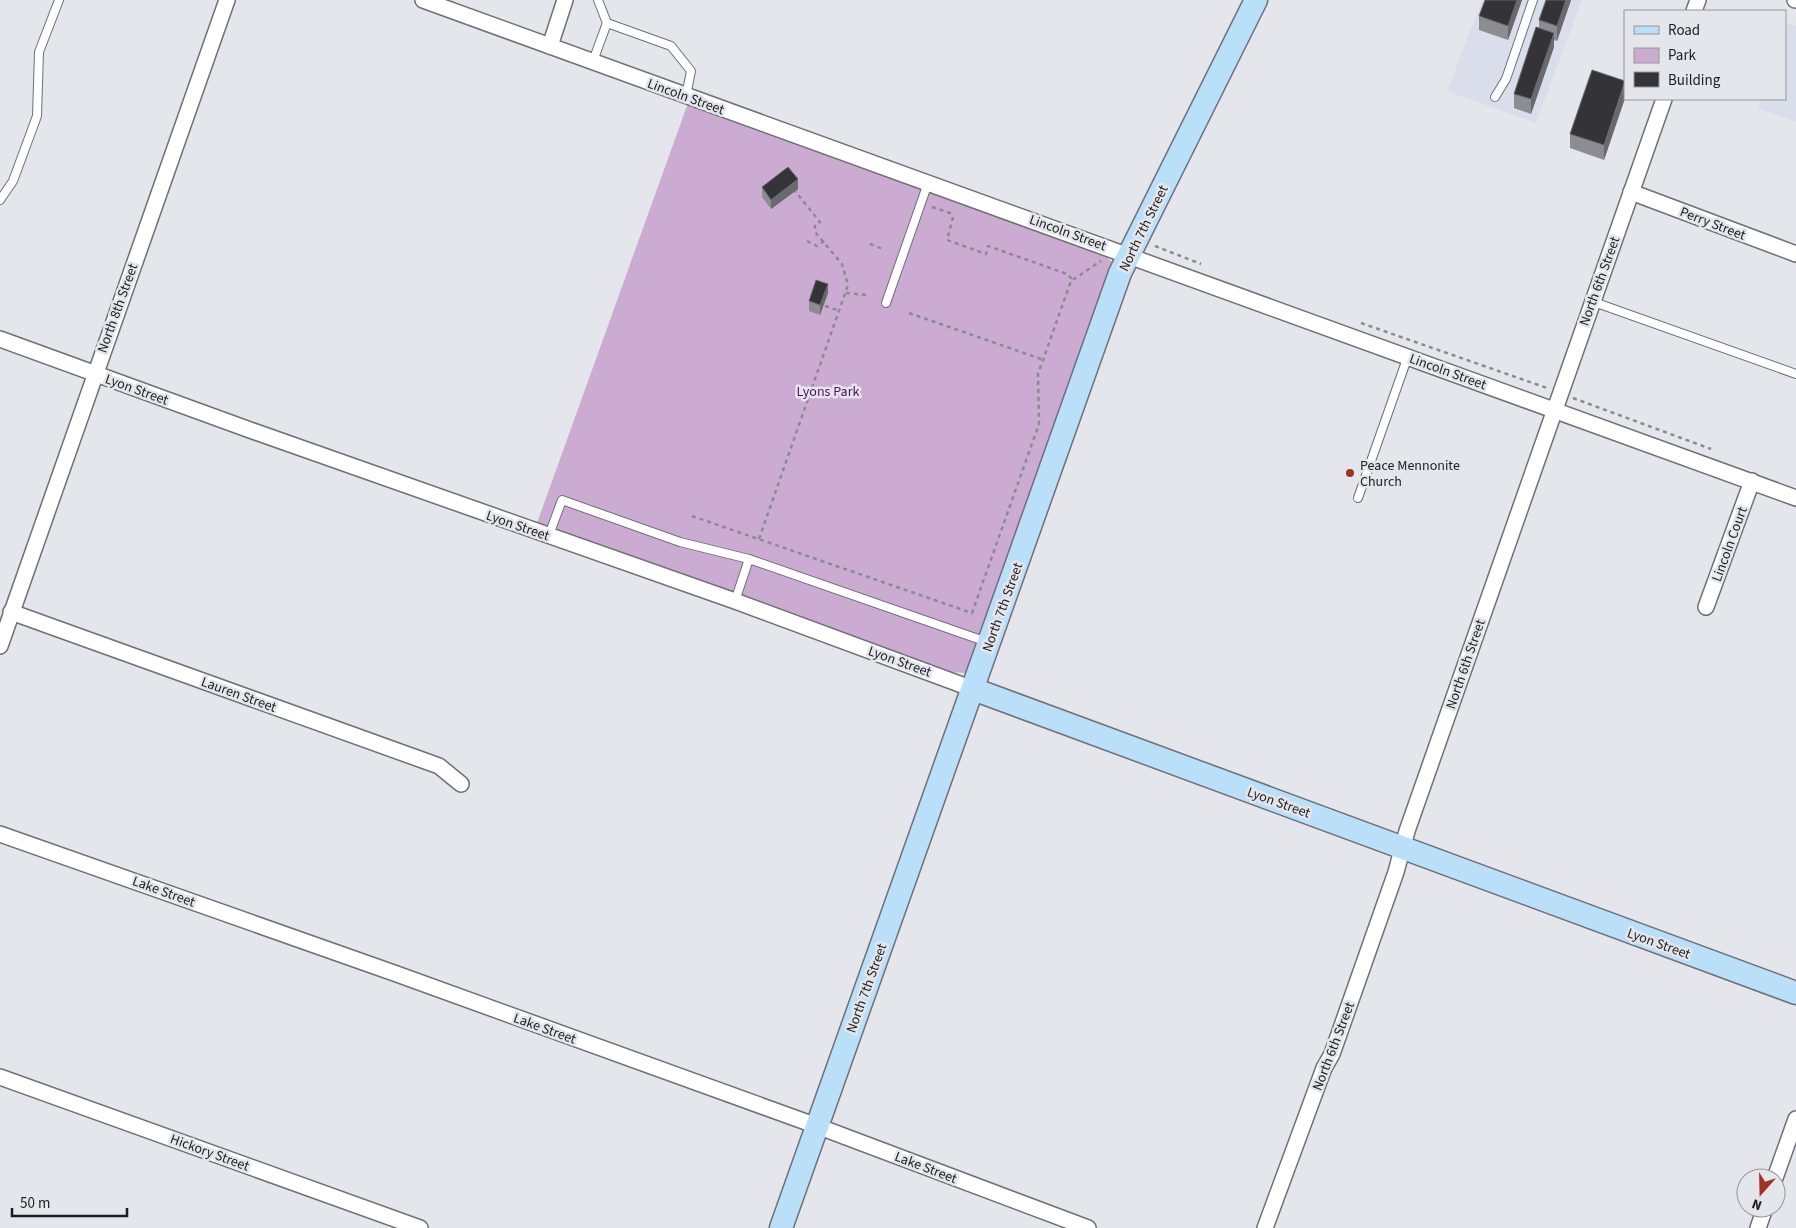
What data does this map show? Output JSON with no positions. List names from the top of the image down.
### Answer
{
  "streets": {
    "street": [
      "Lincoln Street",
      "Perry Street",
      "North 7th Street",
      "North 6th Street",
      "North 8th Street",
      "Lyon Street",
      "Lincoln Court",
      "Lauren Street",
      "Lake Street",
      "Hickory Street"
    ]
  },
  "crossings": [
    ["Lincoln Street", "North 7th Street"],
    ["Lincoln Street", "North 6th Street"],
    ["Lincoln Street", "Lincoln Court"],
    ["Perry Street", "North 6th Street"],
    ["North 7th Street", "Lyon Street"],
    ["North 7th Street", "Lake Street"],
    ["North 6th Street", "Lyon Street"],
    ["North 8th Street", "Lyon Street"],
    ["North 8th Street", "Lauren Street"]
  ],
  "parks": ["Lyons Park"],
  "places": ["Peace Mennonite Church"],
  "legend": ["Road", "Park", "Building"],
  "scale_bar": "50 m",
  "north": "bottom"
}
